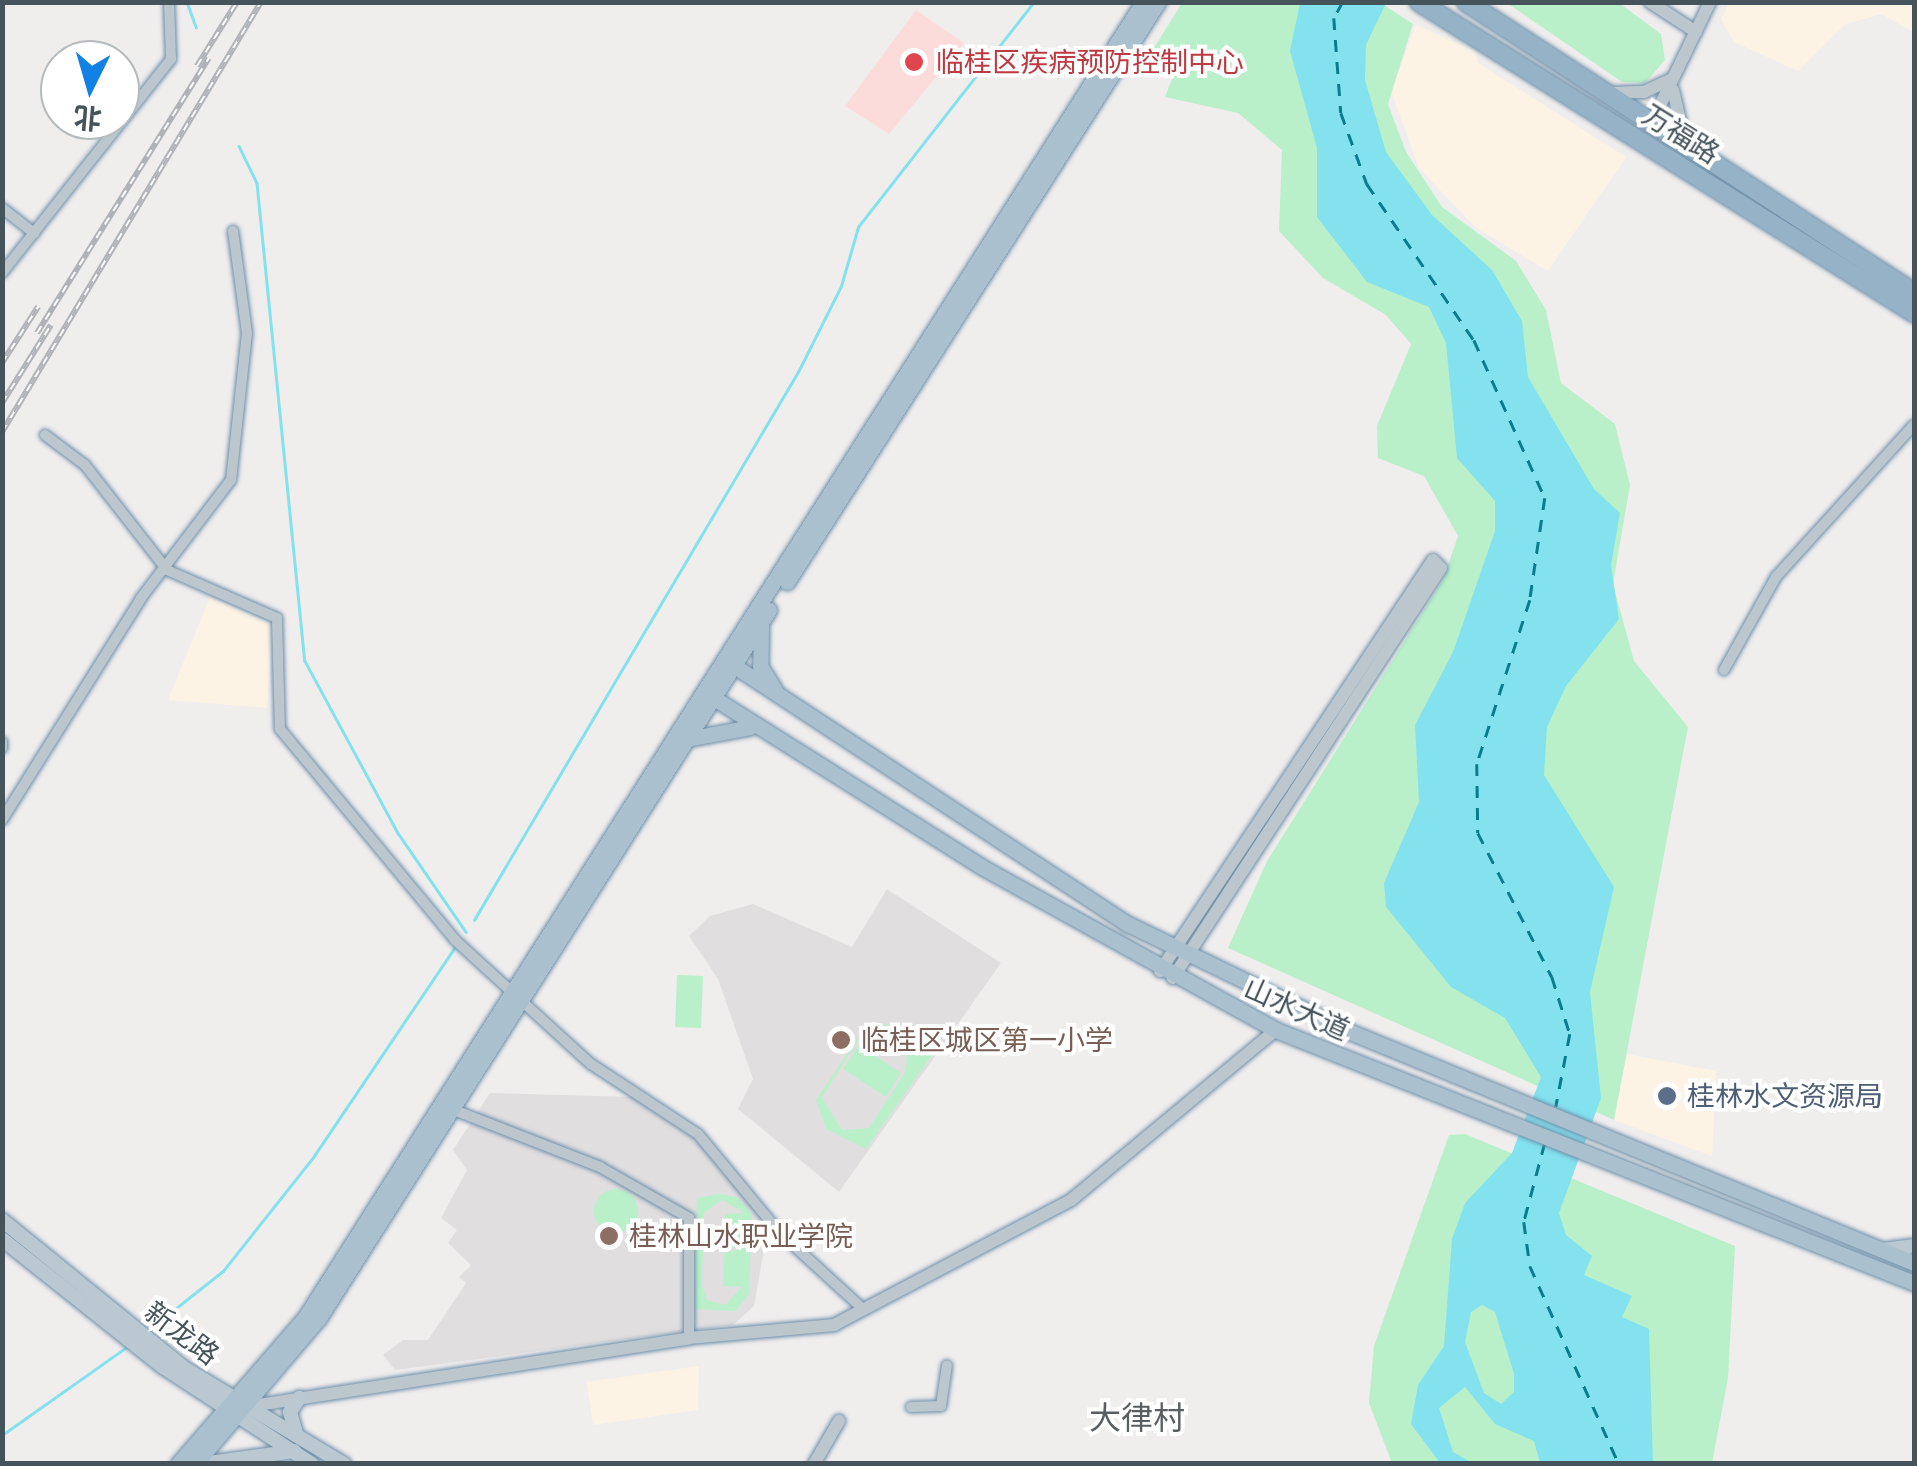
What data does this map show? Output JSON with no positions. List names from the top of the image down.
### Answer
{
  "streets": {
    "highway": ["万福路"],
    "main road": ["山水大道", "新龙路"]
  },
  "districts": ["大律村"],
  "places": [
    "临桂区疾病预防控制中心",
    "临桂区城区第一小学",
    "桂林水文资源局",
    "桂林山水职业学院"
  ],
  "north": "bottom"
}
